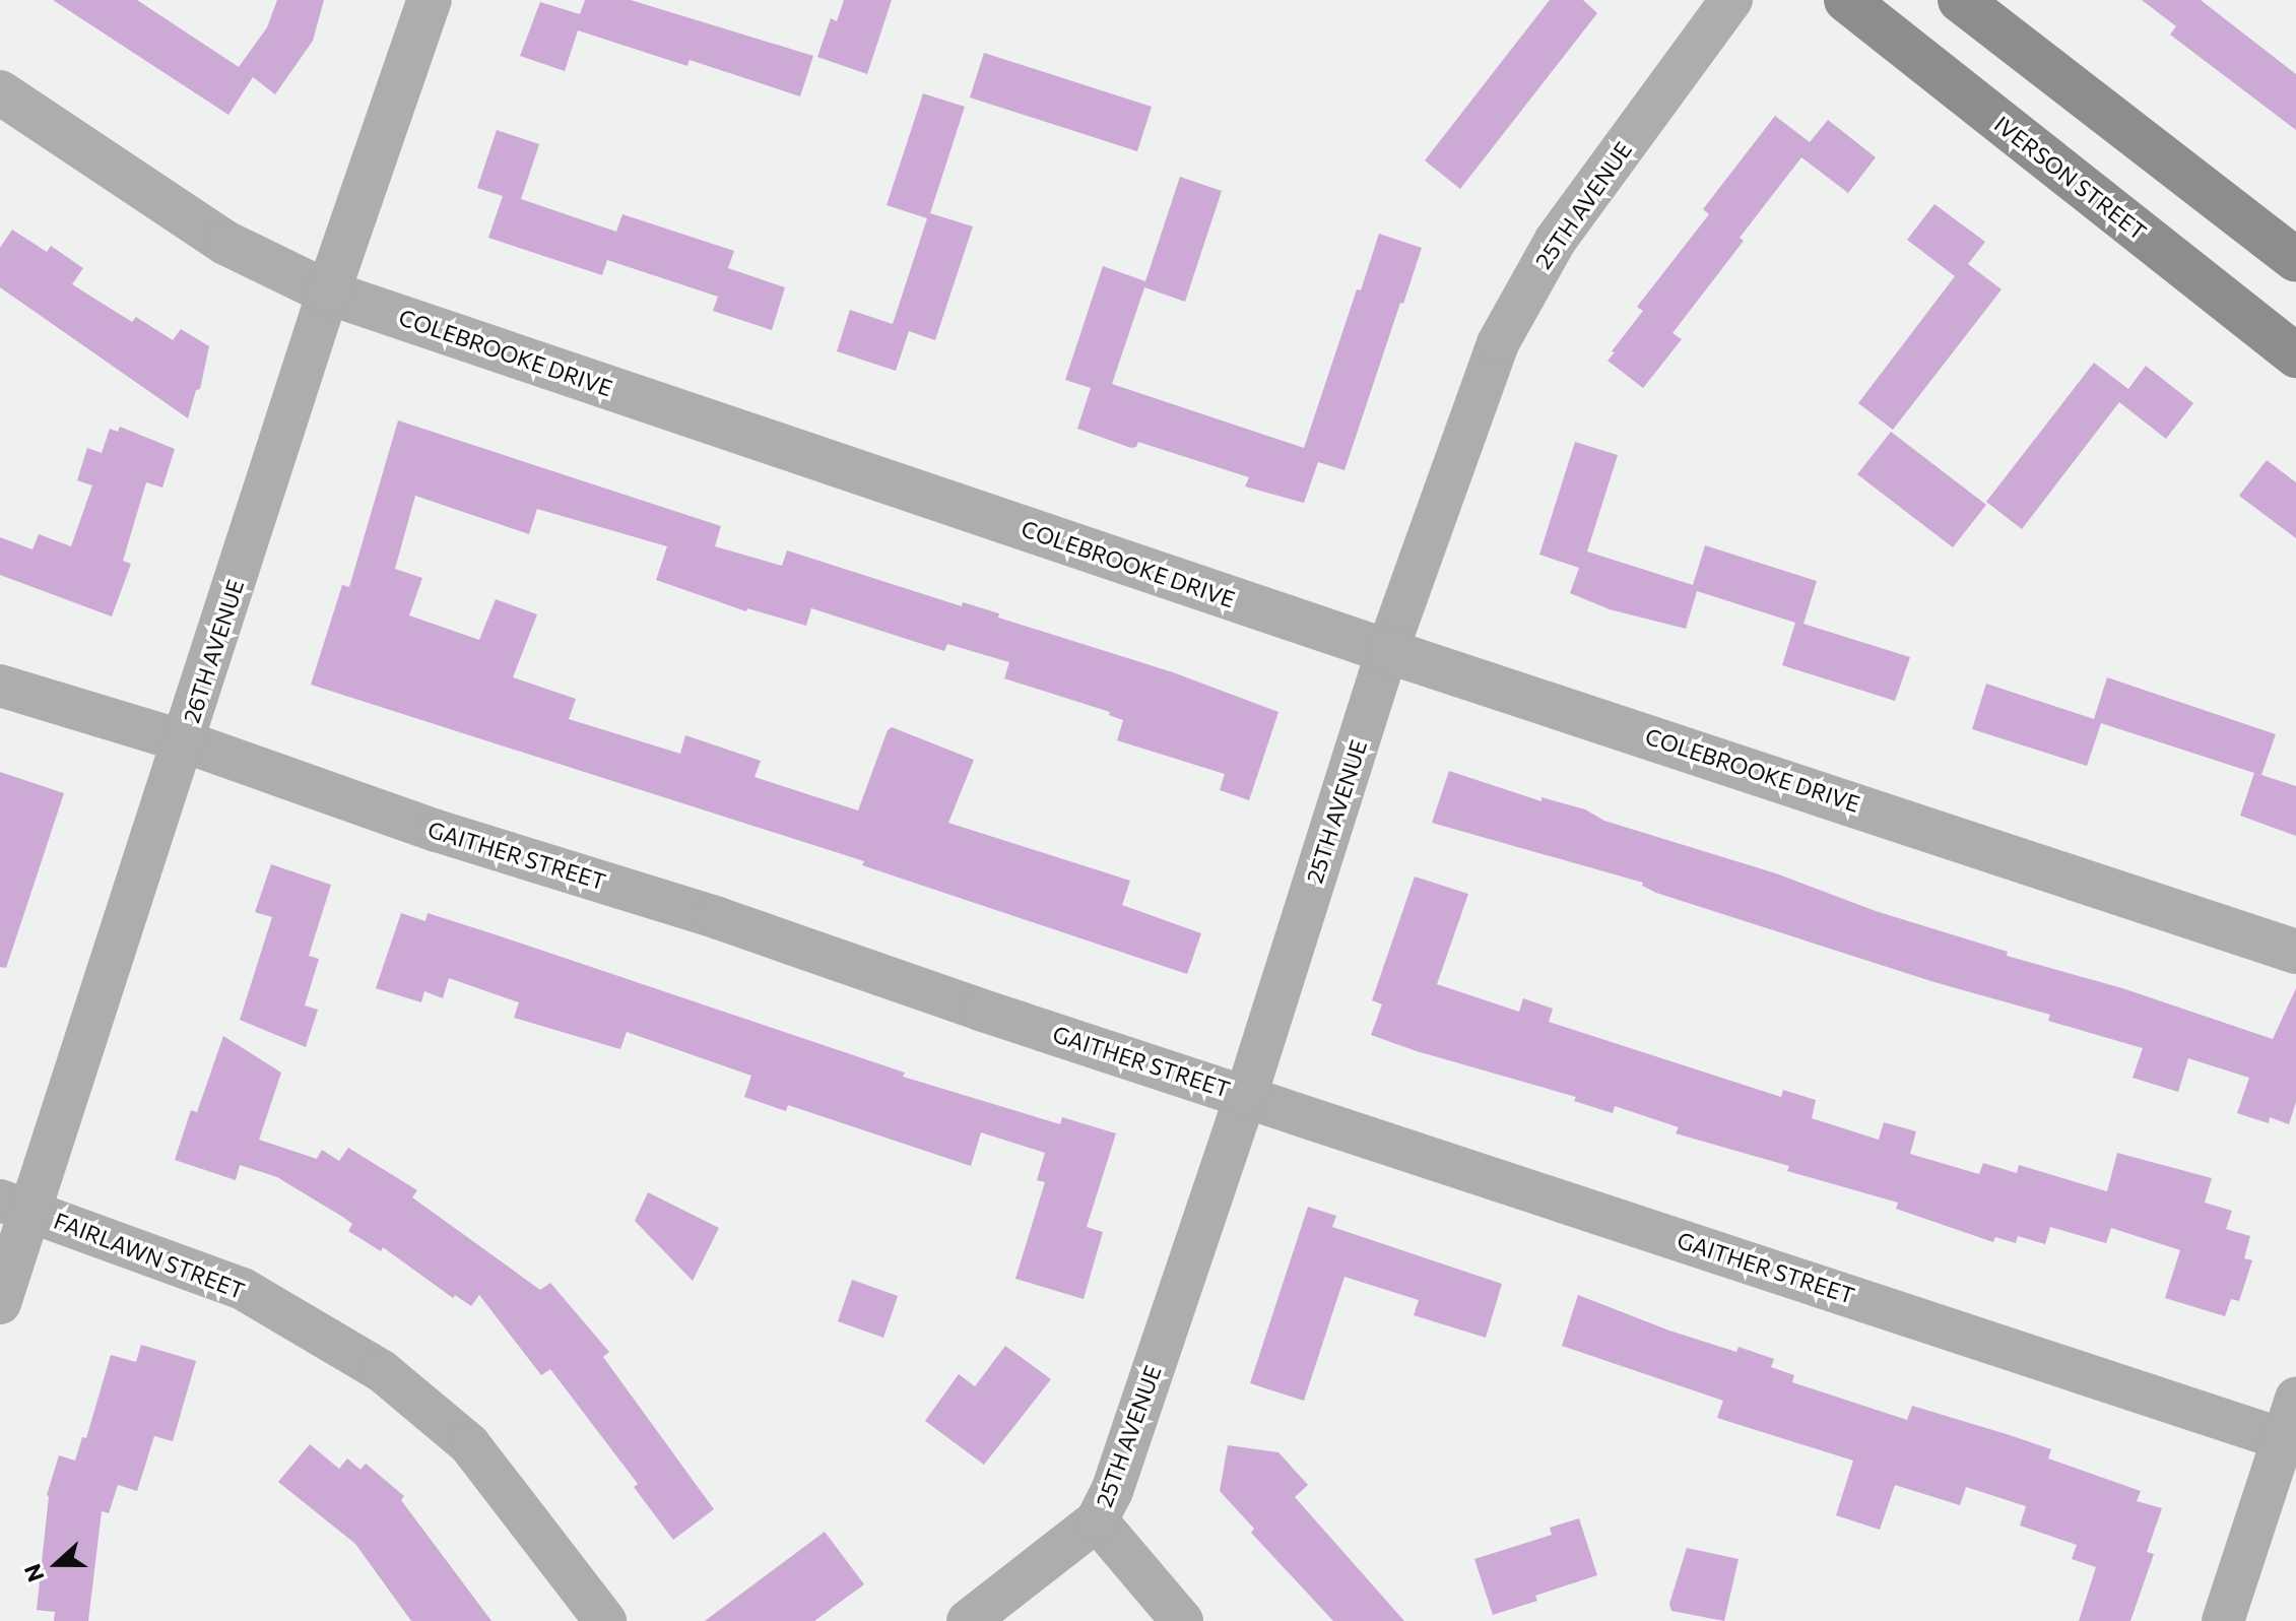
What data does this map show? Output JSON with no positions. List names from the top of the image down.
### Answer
{
  "streets": {
    "main road": ["IVERSON STREET"],
    "street": [
      "25TH AVENUE",
      "COLEBROOKE DRIVE",
      "26TH AVENUE",
      "GAITHER STREET",
      "FAIRLAWN STREET"
    ]
  },
  "crossings": [
    ["25TH AVENUE", "COLEBROOKE DRIVE"],
    ["25TH AVENUE", "GAITHER STREET"],
    ["COLEBROOKE DRIVE", "26TH AVENUE"],
    ["26TH AVENUE", "GAITHER STREET"],
    ["26TH AVENUE", "FAIRLAWN STREET"]
  ],
  "north": "left"
}
